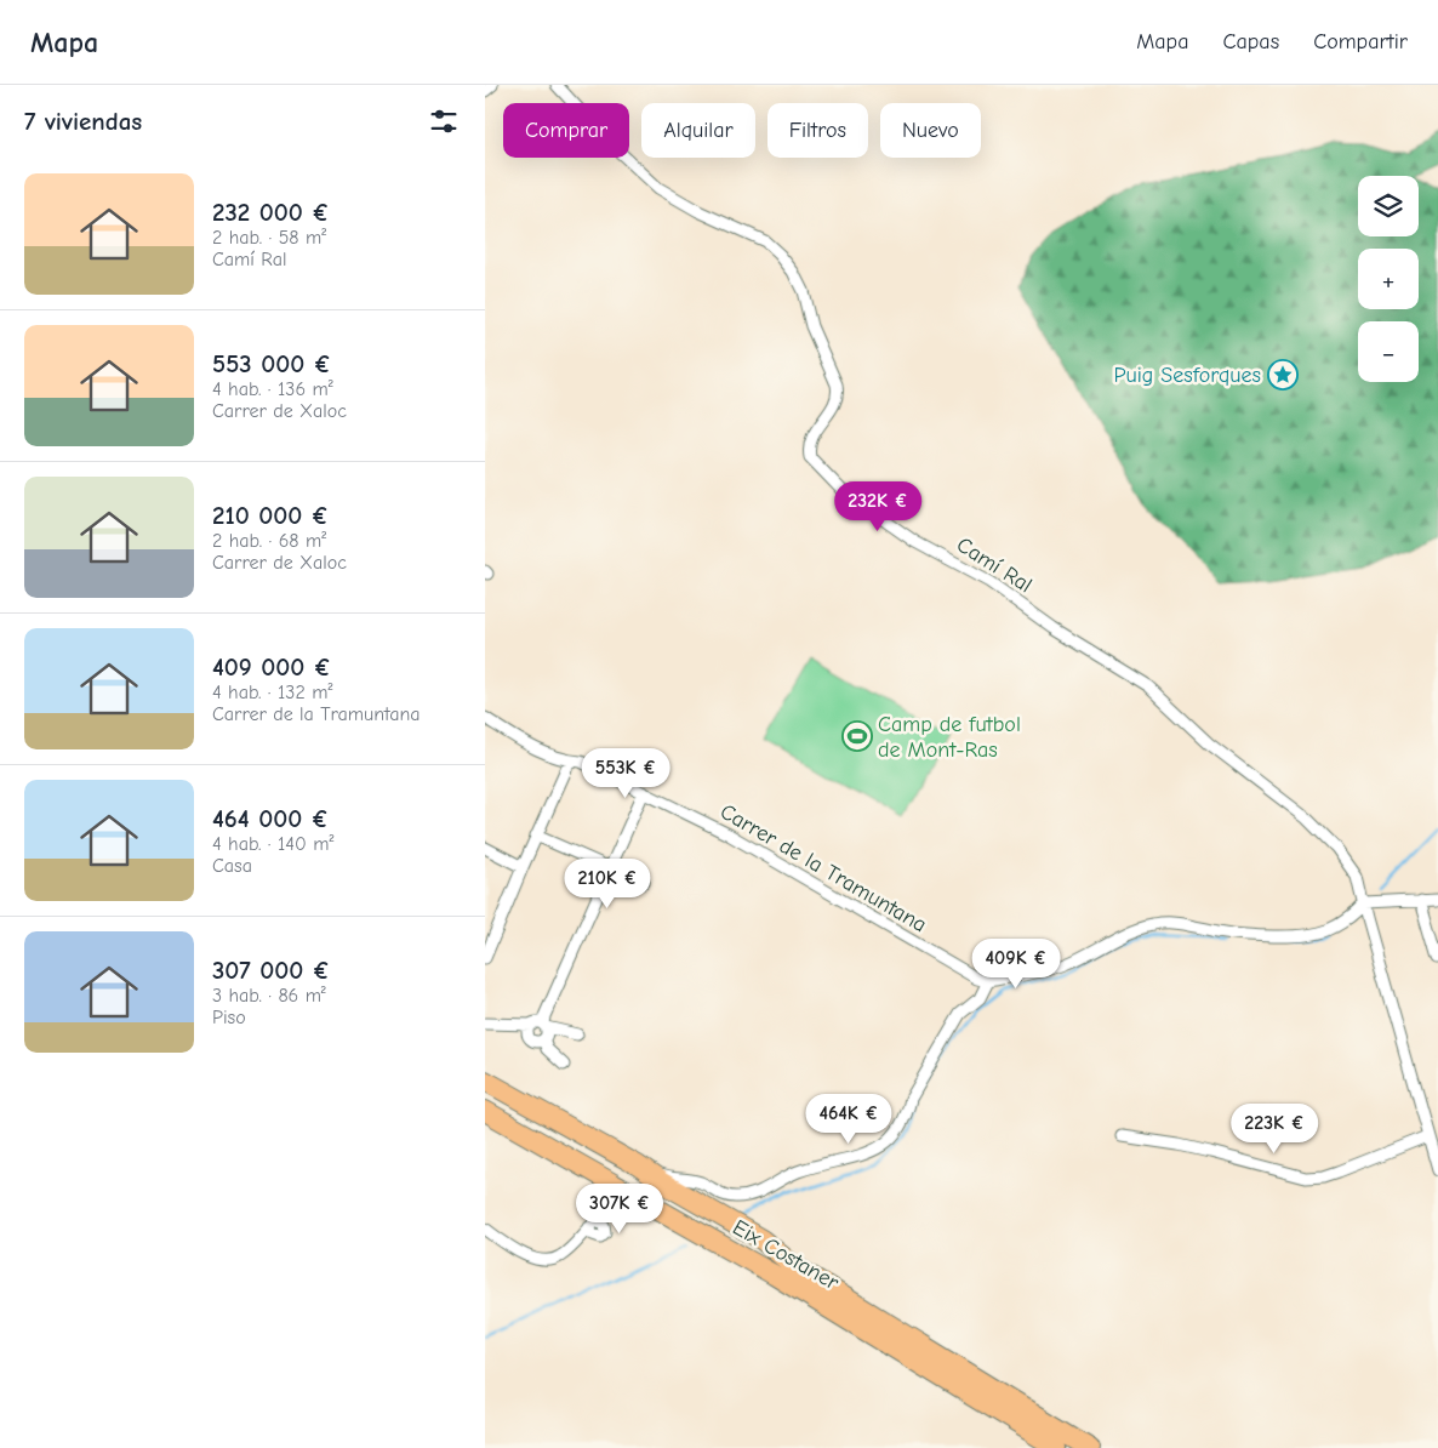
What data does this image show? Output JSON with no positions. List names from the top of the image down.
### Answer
{
  "streets": {
    "highway": ["Eix Costaner"],
    "street": ["Camí Ral", "Carrer de la Tramuntana"]
  },
  "places": {
    "place": ["Puig Sesforques"],
    "sports": ["Camp de futbol de Mont-Ras"]
  },
  "page": {
    "header": "Mapa",
    "nav": ["Mapa", "Capas", "Compartir"],
    "heading": "7 viviendas",
    "chip": [
      "Comprar",
      "Alquilar",
      "Filtros",
      "Nuevo"
    ],
    "list": [
      {
        "name": "232 000 €",
        "note": "2 hab. · 58 m² · Camí Ral"
      },
      {
        "name": "553 000 €",
        "note": "4 hab. · 136 m² · Carrer de Xaloc"
      },
      {
        "name": "210 000 €",
        "note": "2 hab. · 68 m² · Carrer de Xaloc"
      },
      {
        "name": "409 000 €",
        "note": "4 hab. · 132 m² · Carrer de la Tramuntana"
      },
      {
        "name": "464 000 €",
        "note": "4 hab. · 140 m² · Casa"
      },
      {
        "name": "307 000 €",
        "note": "3 hab. · 86 m² · Piso"
      }
    ],
    "map_buttons": ["+", "−"],
    "price": [
      "232K €",
      "553K €",
      "210K €",
      "409K €",
      "464K €",
      "223K €",
      "307K €"
    ]
  }
}
